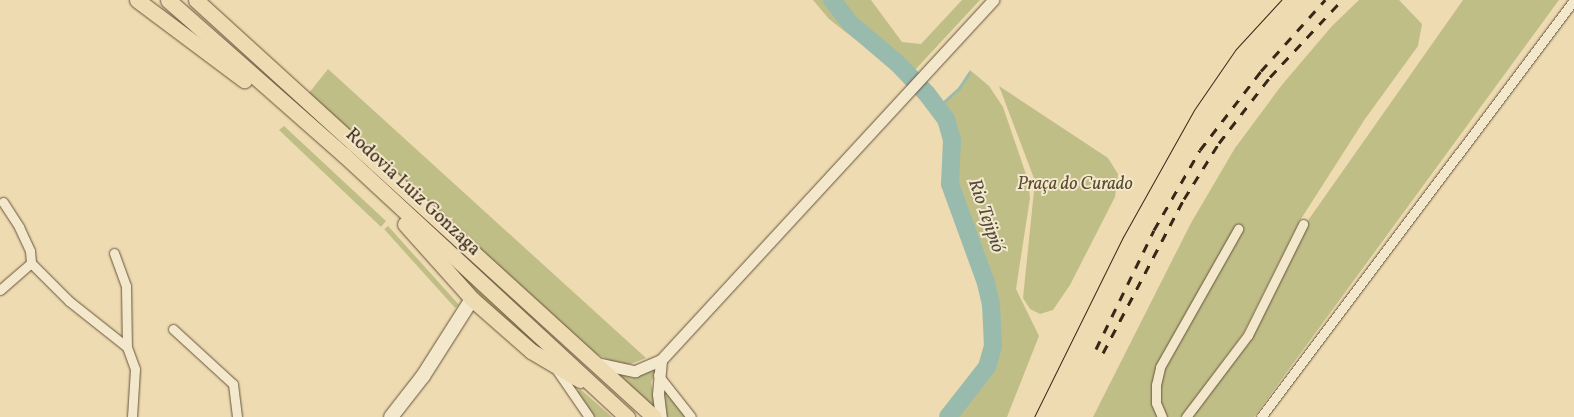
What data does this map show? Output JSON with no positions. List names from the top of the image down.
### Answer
{
  "streets": {
    "highway": ["Rodovia Luiz Gonzaga"]
  },
  "water": ["Rio Tejipió"],
  "parks": ["Praça do Curado"]
}
